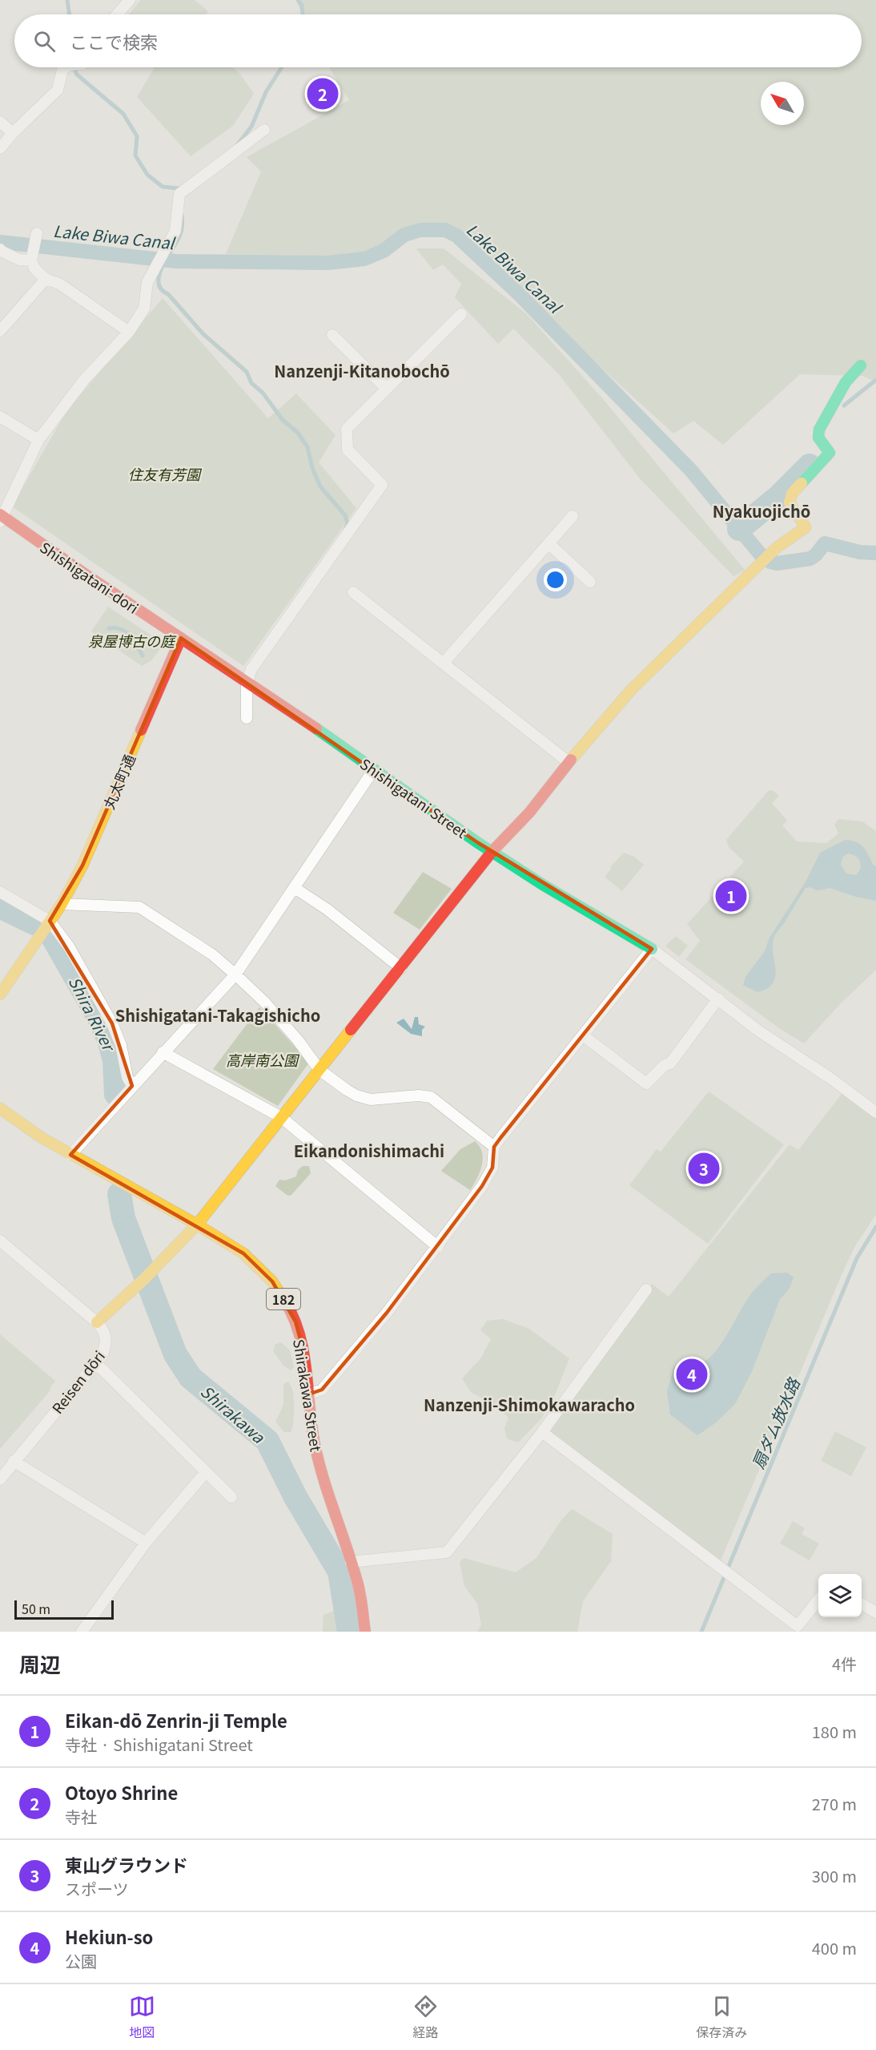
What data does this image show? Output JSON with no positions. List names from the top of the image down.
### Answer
{
  "streets": {
    "street": [
      "Shishigatani-dori",
      "丸太町通",
      "Shishigatani Street",
      "182",
      "Reisen dōri",
      "Shirakawa Street"
    ]
  },
  "crossings": [
    ["Shishigatani-dori", "丸太町通"],
    ["Shishigatani-dori", "Shishigatani Street"],
    ["丸太町通", "Shishigatani Street"]
  ],
  "districts": [
    "Nanzenji-Kitanobochō",
    "Nyakuojichō",
    "Shishigatani-Takagishicho",
    "Eikandonishimachi",
    "Nanzenji-Shimokawaracho"
  ],
  "water": [
    "Lake Biwa Canal",
    "Shira River",
    "Shirakawa",
    "扇ダム放水路"
  ],
  "parks": ["住友有芳園", "泉屋博古の庭", "高岸南公園"],
  "scale_bar": "50 m",
  "north": "top left",
  "page": {
    "search": "ここで検索",
    "pins": [
      "2",
      "1",
      "3",
      "4"
    ],
    "scale": "50 m",
    "heading": ["周辺", "4件"],
    "list": [
      {
        "mark": "1",
        "name": "Eikan-dō Zenrin-ji Temple",
        "note": "寺社 · Shishigatani Street",
        "value": "180 m"
      },
      {
        "mark": "2",
        "name": "Otoyo Shrine",
        "note": "寺社",
        "value": "270 m"
      },
      {
        "mark": "3",
        "name": "東山グラウンド",
        "note": "スポーツ",
        "value": "300 m"
      },
      {
        "mark": "4",
        "name": "Hekiun-so",
        "note": "公園",
        "value": "400 m"
      }
    ],
    "nav": ["地図", "経路", "保存済み"]
  }
}
